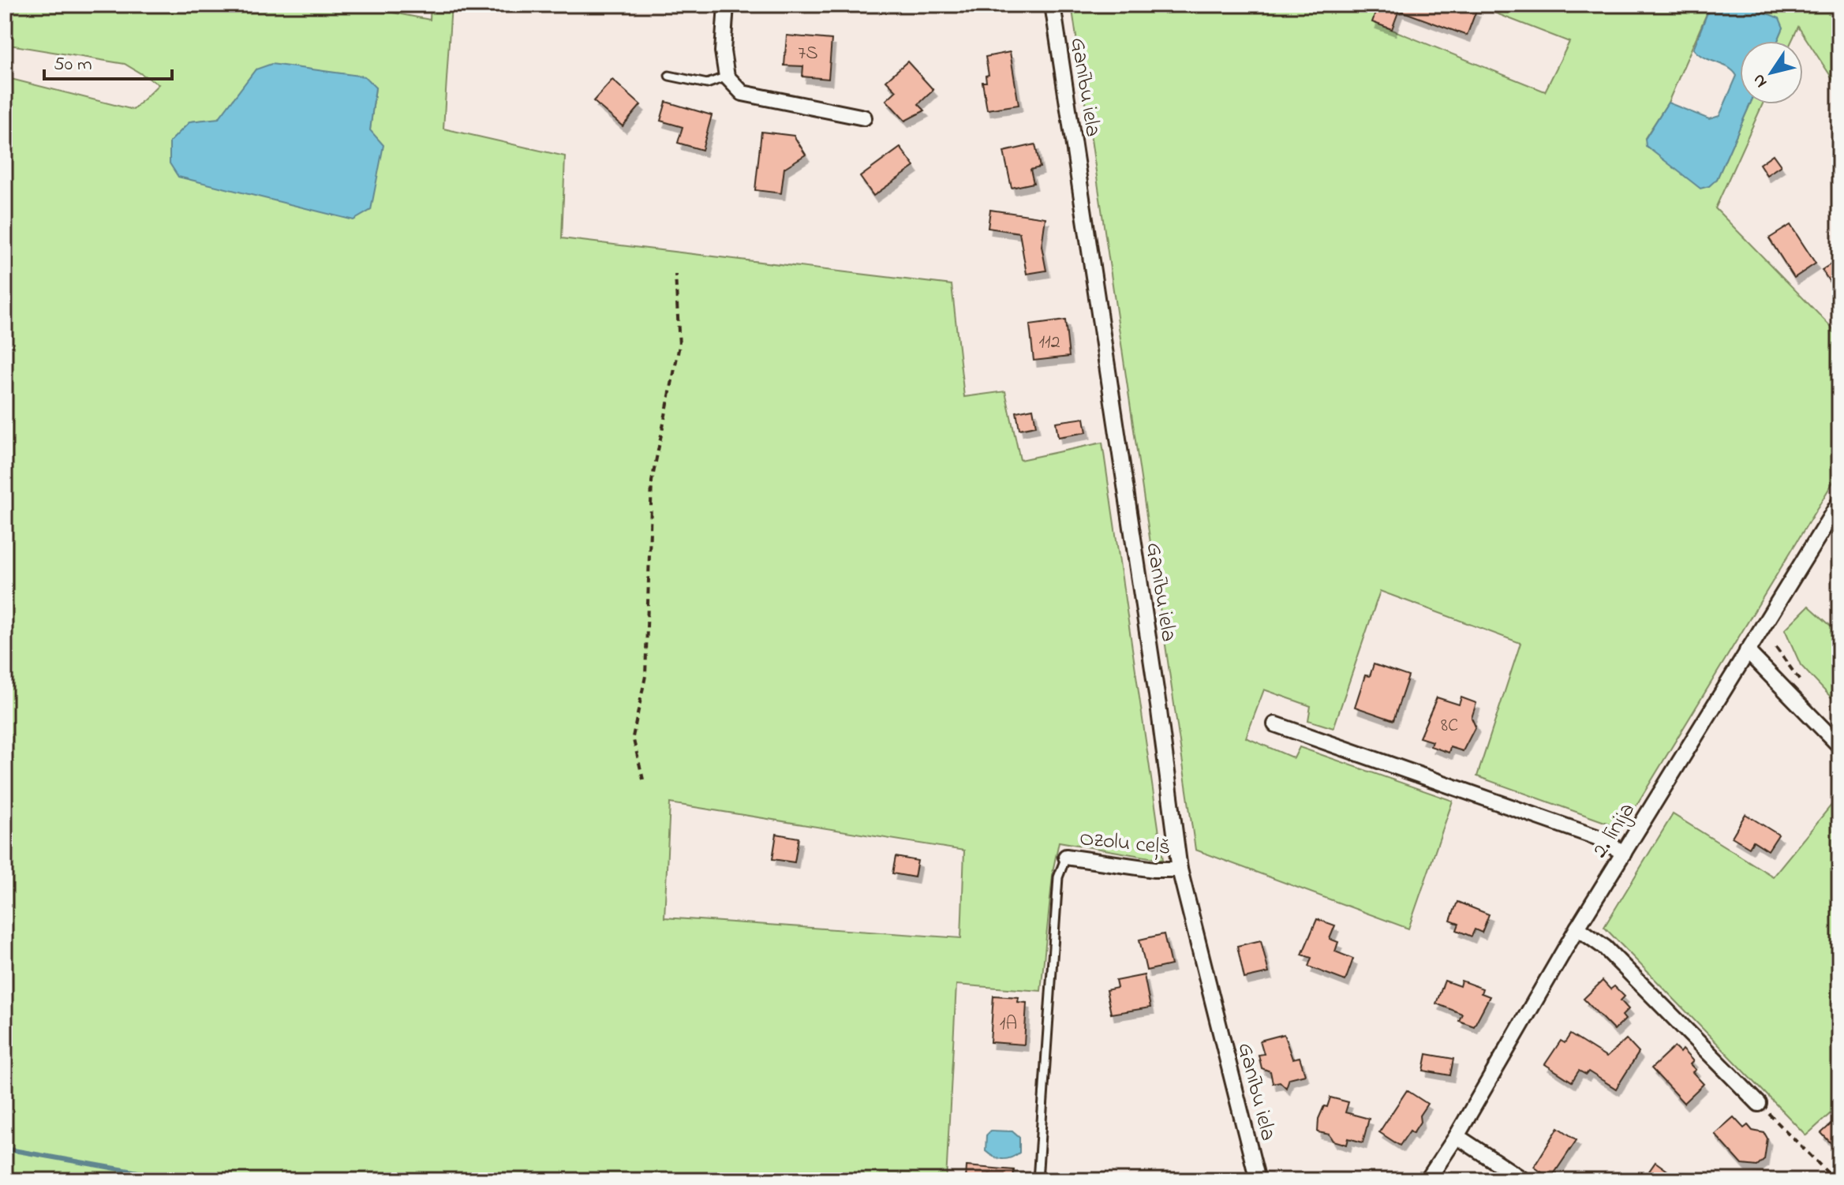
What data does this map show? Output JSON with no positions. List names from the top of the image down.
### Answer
{
  "streets": {
    "street": ["Ganību iela", "2. līnija", "Ozolu ceļš"]
  },
  "crossings": [
    ["Ganību iela", "Ozolu ceļš"]
  ],
  "house_numbers": [
    "7S",
    "112",
    "8C",
    "1A"
  ],
  "scale_bar": "50 m",
  "north": "bottom left"
}
